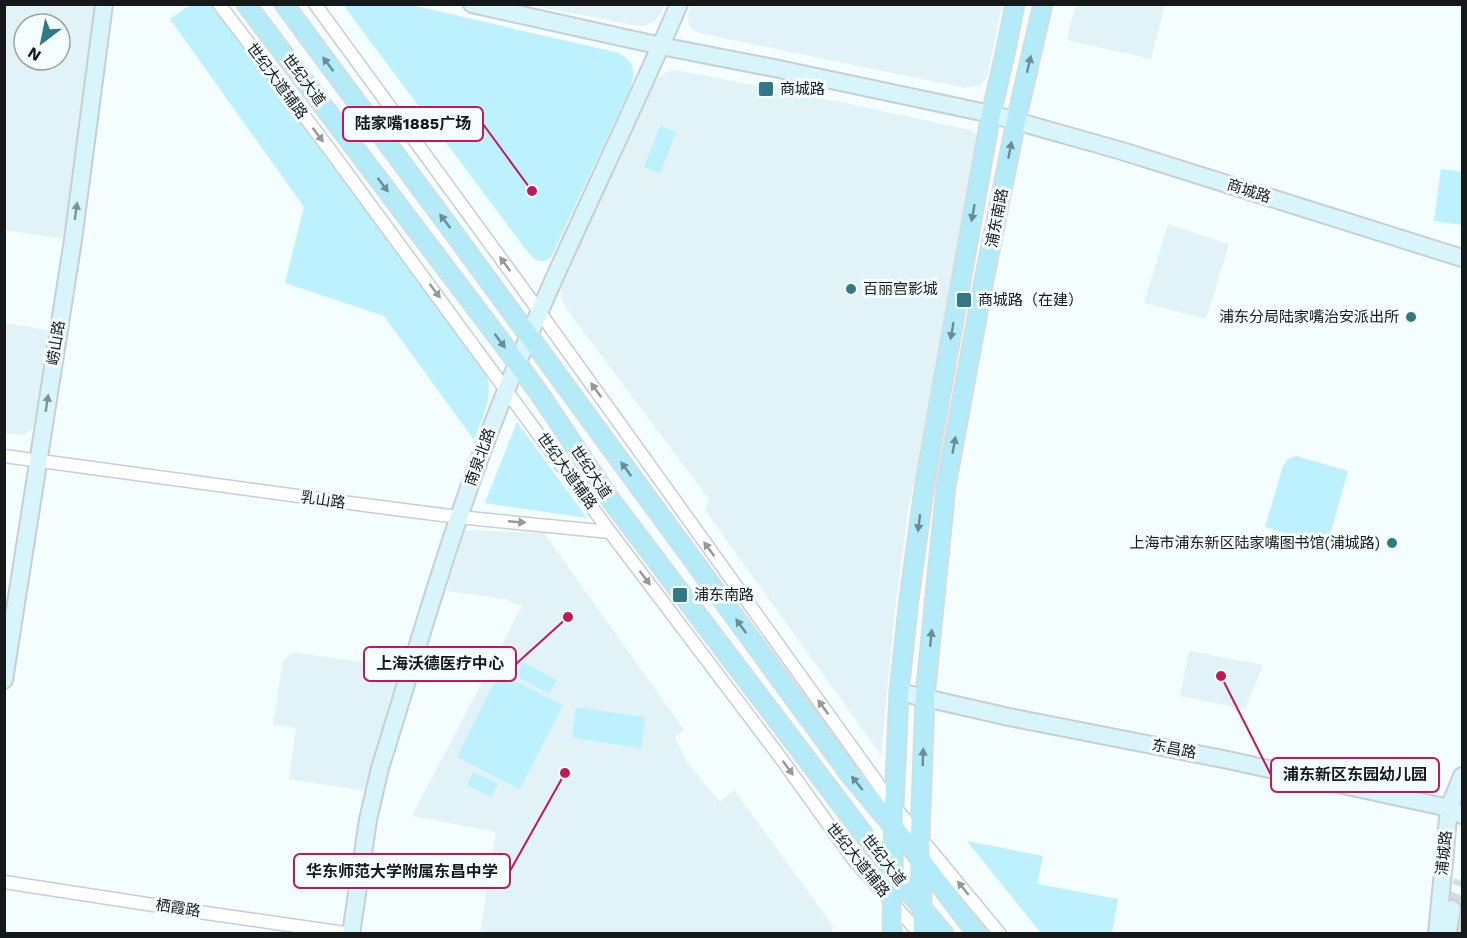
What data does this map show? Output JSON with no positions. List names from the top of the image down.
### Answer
{
  "streets": {
    "main road": ["世纪大道", "浦东南路"],
    "street": [
      "世纪大道辅路",
      "商城路",
      "崂山路",
      "南泉北路",
      "乳山路",
      "东昌路",
      "浦城路",
      "栖霞路"
    ]
  },
  "crossings": [
    ["世纪大道", "世纪大道辅路"],
    ["世纪大道", "浦东南路"],
    ["世纪大道", "南泉北路"],
    ["世纪大道辅路", "浦东南路"],
    ["世纪大道辅路", "南泉北路"],
    ["世纪大道辅路", "乳山路"],
    ["商城路", "浦东南路"],
    ["商城路", "南泉北路"],
    ["浦东南路", "东昌路"],
    ["崂山路", "乳山路"],
    ["南泉北路", "乳山路"],
    ["南泉北路", "栖霞路"],
    ["东昌路", "浦城路"]
  ],
  "one_way": ["崂山路"],
  "places": {
    "transit": ["商城路", "商城路（在建）", "浦东南路"],
    "other": [
      "陆家嘴1885广场",
      "百丽宫影城",
      "浦东分局陆家嘴治安派出所",
      "上海市浦东新区陆家嘴图书馆(浦城路)",
      "上海沃德医疗中心",
      "浦东新区东园幼儿园",
      "华东师范大学附属东昌中学"
    ]
  },
  "north": "bottom left"
}
